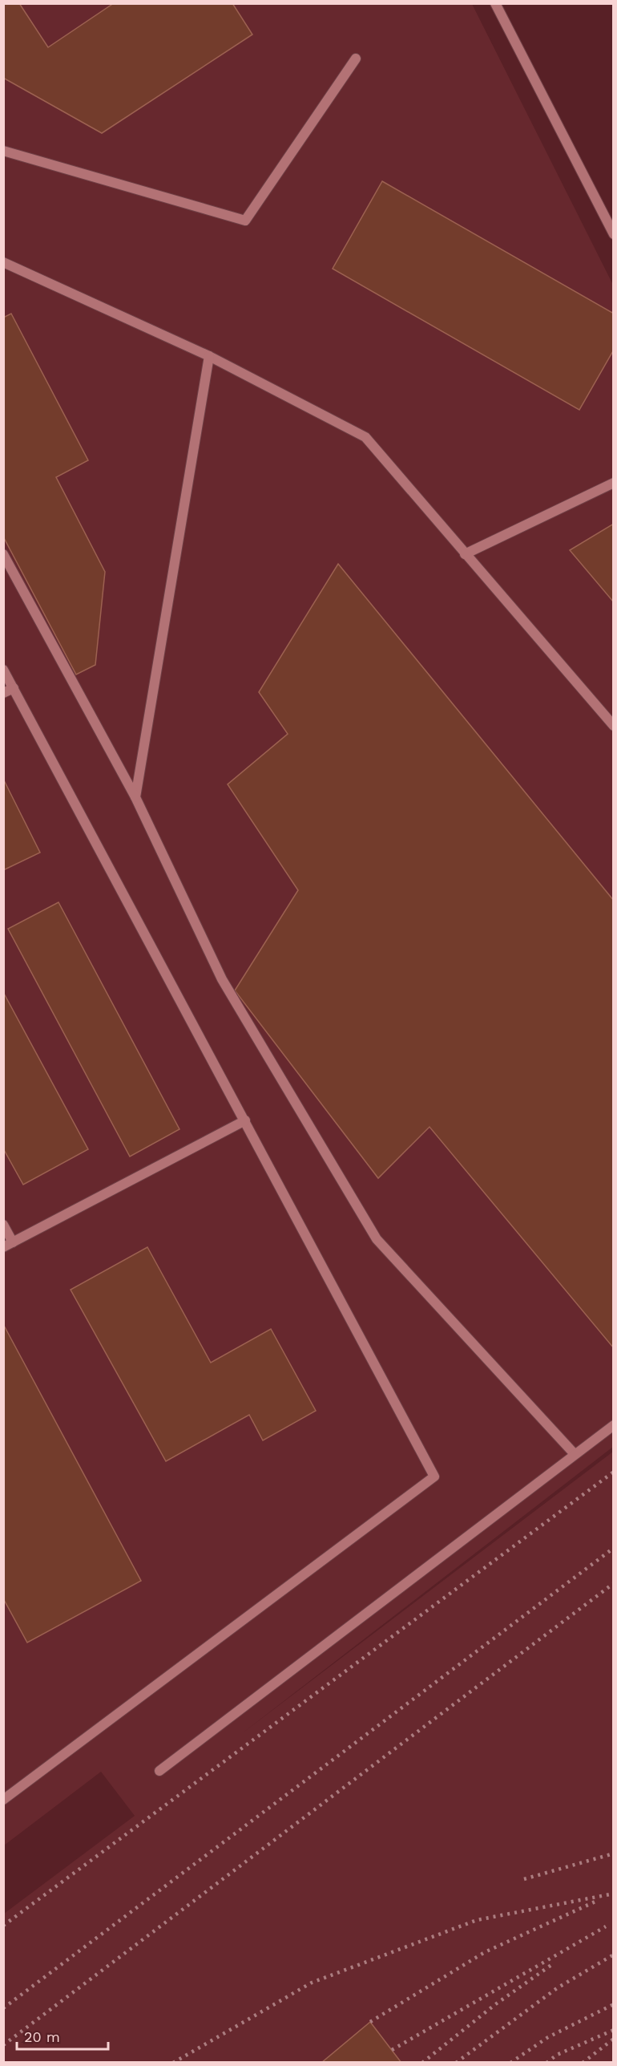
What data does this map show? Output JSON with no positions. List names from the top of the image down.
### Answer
{
  "scale_bar": "20 m"
}
